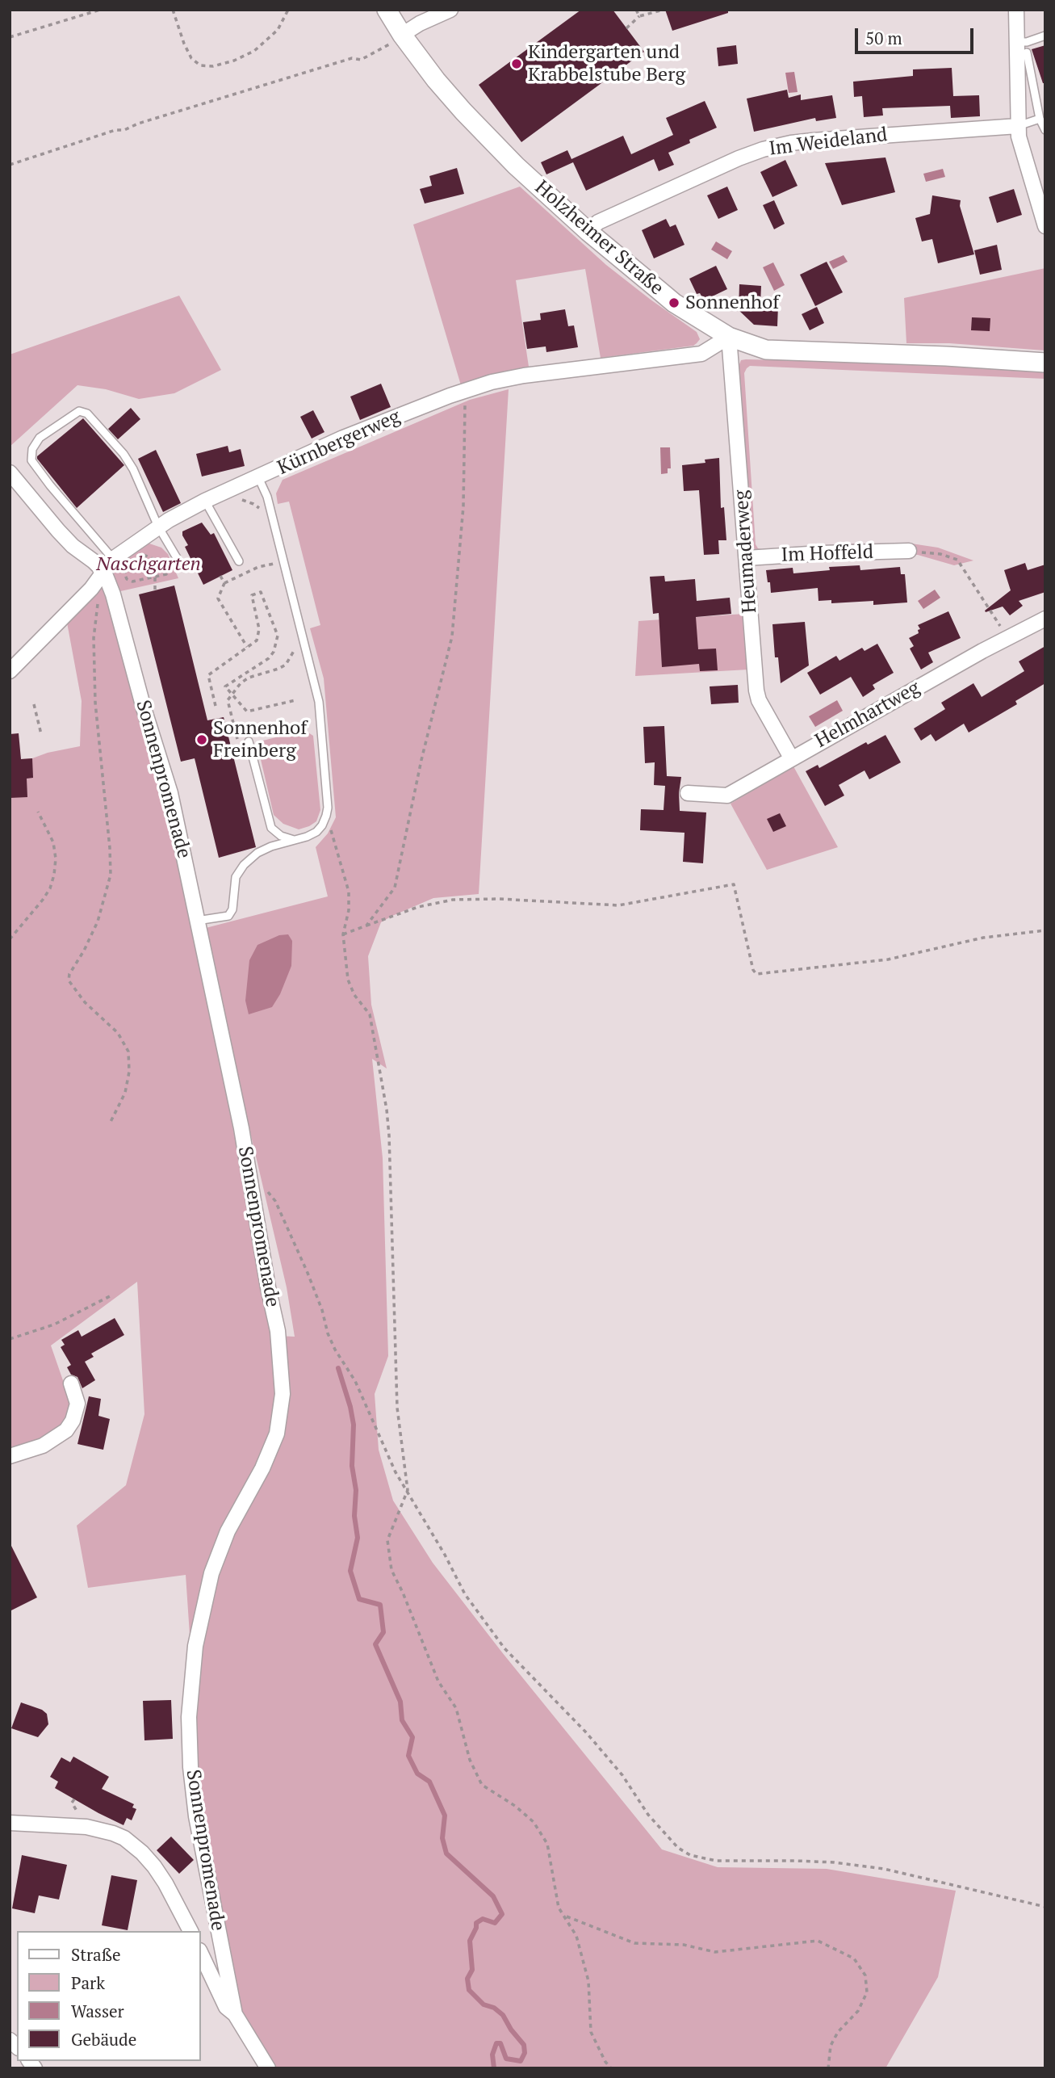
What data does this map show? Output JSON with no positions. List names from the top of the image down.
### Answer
{
  "streets": {
    "street": [
      "Im Weideland",
      "Holzheimer Straße",
      "Kürnbergerweg",
      "Heumaderweg",
      "Im Hoffeld",
      "Helmhartweg",
      "Sonnenpromenade"
    ]
  },
  "crossings": [
    ["Im Weideland", "Holzheimer Straße"],
    ["Holzheimer Straße", "Kürnbergerweg"],
    ["Holzheimer Straße", "Heumaderweg"],
    ["Kürnbergerweg", "Heumaderweg"],
    ["Kürnbergerweg", "Sonnenpromenade"],
    ["Heumaderweg", "Im Hoffeld"],
    ["Heumaderweg", "Helmhartweg"]
  ],
  "parks": ["Naschgarten"],
  "places": ["Kindergarten und Krabbelstube Berg", "Sonnenhof", "Sonnenhof Freinberg"],
  "legend": [
    "Straße",
    "Park",
    "Wasser",
    "Gebäude"
  ],
  "scale_bar": "50 m"
}
